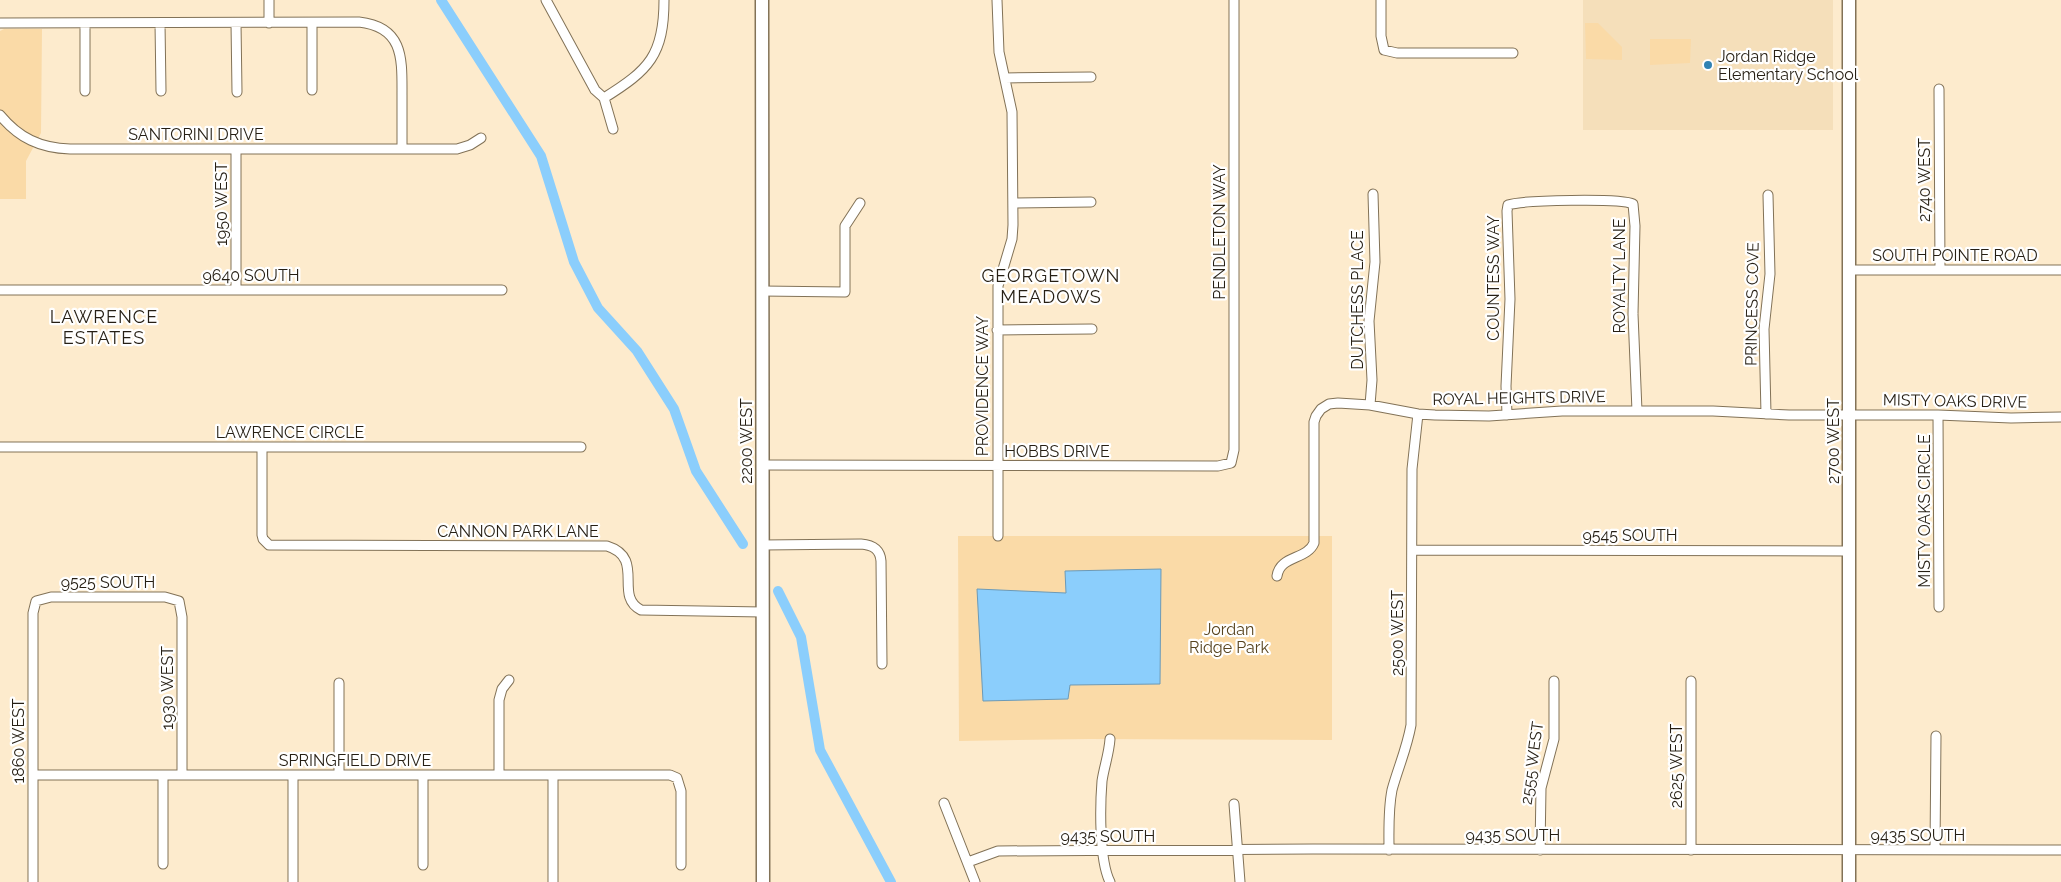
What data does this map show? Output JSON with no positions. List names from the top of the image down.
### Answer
{
  "streets": {
    "street": [
      "SANTORINI DRIVE",
      "2740 WEST",
      "1950 WEST",
      "PENDLETON WAY",
      "SOUTH POINTE ROAD",
      "9640 SOUTH",
      "ROYALTY LANE",
      "COUNTESS WAY",
      "DUTCHESS PLACE",
      "PRINCESS COVE",
      "PROVIDENCE WAY",
      "ROYAL HEIGHTS DRIVE",
      "MISTY OAKS DRIVE",
      "LAWRENCE CIRCLE",
      "2200 WEST",
      "2700 WEST",
      "HOBBS DRIVE",
      "MISTY OAKS CIRCLE",
      "CANNON PARK LANE",
      "9545 SOUTH",
      "9525 SOUTH",
      "2500 WEST",
      "1930 WEST",
      "1860 WEST",
      "SPRINGFIELD DRIVE",
      "2555 WEST",
      "2625 WEST",
      "9435 SOUTH"
    ]
  },
  "crossings": [
    ["SANTORINI DRIVE", "1950 WEST"],
    ["2740 WEST", "SOUTH POINTE ROAD"],
    ["1950 WEST", "9640 SOUTH"],
    ["PENDLETON WAY", "HOBBS DRIVE"],
    ["SOUTH POINTE ROAD", "2700 WEST"],
    ["ROYALTY LANE", "COUNTESS WAY"],
    ["ROYALTY LANE", "ROYAL HEIGHTS DRIVE"],
    ["COUNTESS WAY", "ROYAL HEIGHTS DRIVE"],
    ["DUTCHESS PLACE", "ROYAL HEIGHTS DRIVE"],
    ["PRINCESS COVE", "ROYAL HEIGHTS DRIVE"],
    ["PROVIDENCE WAY", "HOBBS DRIVE"],
    ["ROYAL HEIGHTS DRIVE", "MISTY OAKS DRIVE"],
    ["ROYAL HEIGHTS DRIVE", "2700 WEST"],
    ["ROYAL HEIGHTS DRIVE", "2500 WEST"],
    ["MISTY OAKS DRIVE", "2700 WEST"],
    ["MISTY OAKS DRIVE", "MISTY OAKS CIRCLE"],
    ["LAWRENCE CIRCLE", "CANNON PARK LANE"],
    ["2200 WEST", "HOBBS DRIVE"],
    ["2200 WEST", "CANNON PARK LANE"],
    ["2700 WEST", "9545 SOUTH"],
    ["2700 WEST", "9435 SOUTH"],
    ["9545 SOUTH", "2500 WEST"],
    ["9525 SOUTH", "1930 WEST"],
    ["9525 SOUTH", "1860 WEST"],
    ["2500 WEST", "9435 SOUTH"],
    ["1930 WEST", "SPRINGFIELD DRIVE"],
    ["1860 WEST", "SPRINGFIELD DRIVE"],
    ["2555 WEST", "9435 SOUTH"],
    ["2625 WEST", "9435 SOUTH"]
  ],
  "districts": ["GEORGETOWN MEADOWS", "LAWRENCE ESTATES"],
  "parks": ["Jordan Ridge Park"],
  "places": ["Jordan Ridge Elementary School"]
}
